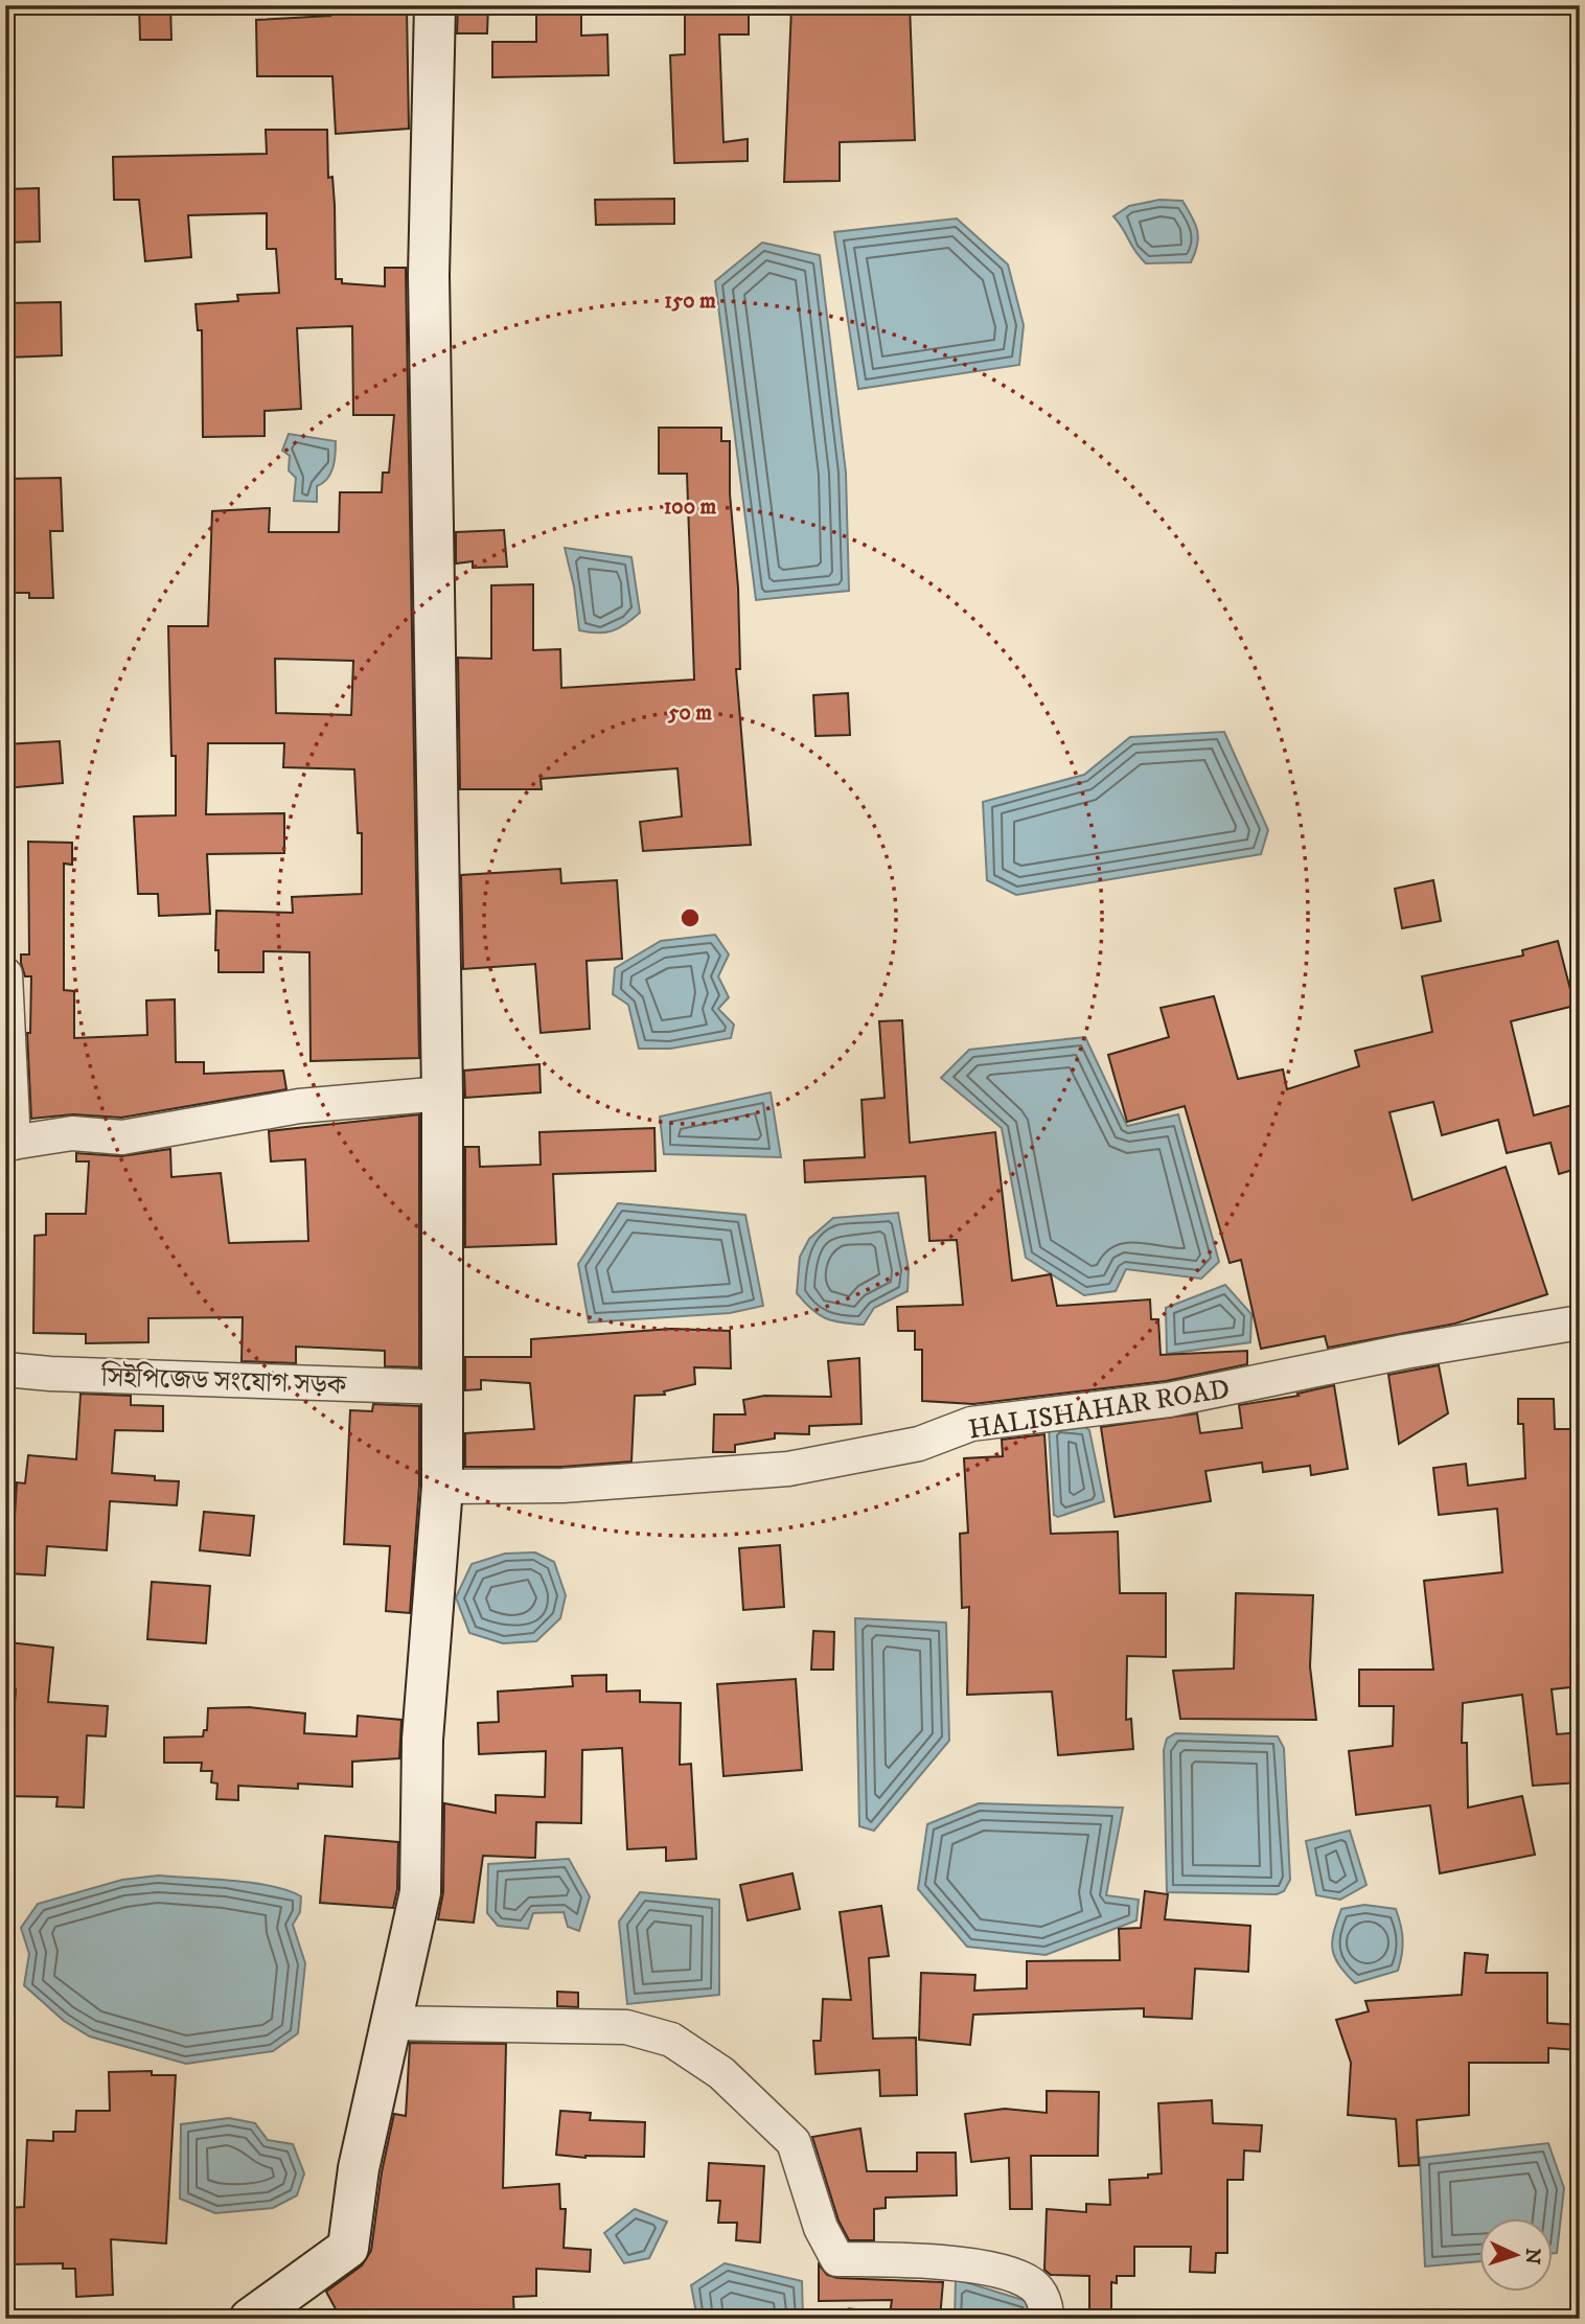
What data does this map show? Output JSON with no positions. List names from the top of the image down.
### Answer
{
  "streets": {
    "street": ["সিইপিজেড সংযোগ সড়ক", "HALISHAHAR ROAD"]
  },
  "north": "right",
  "rings": ["150 m", "100 m", "50 m"]
}
